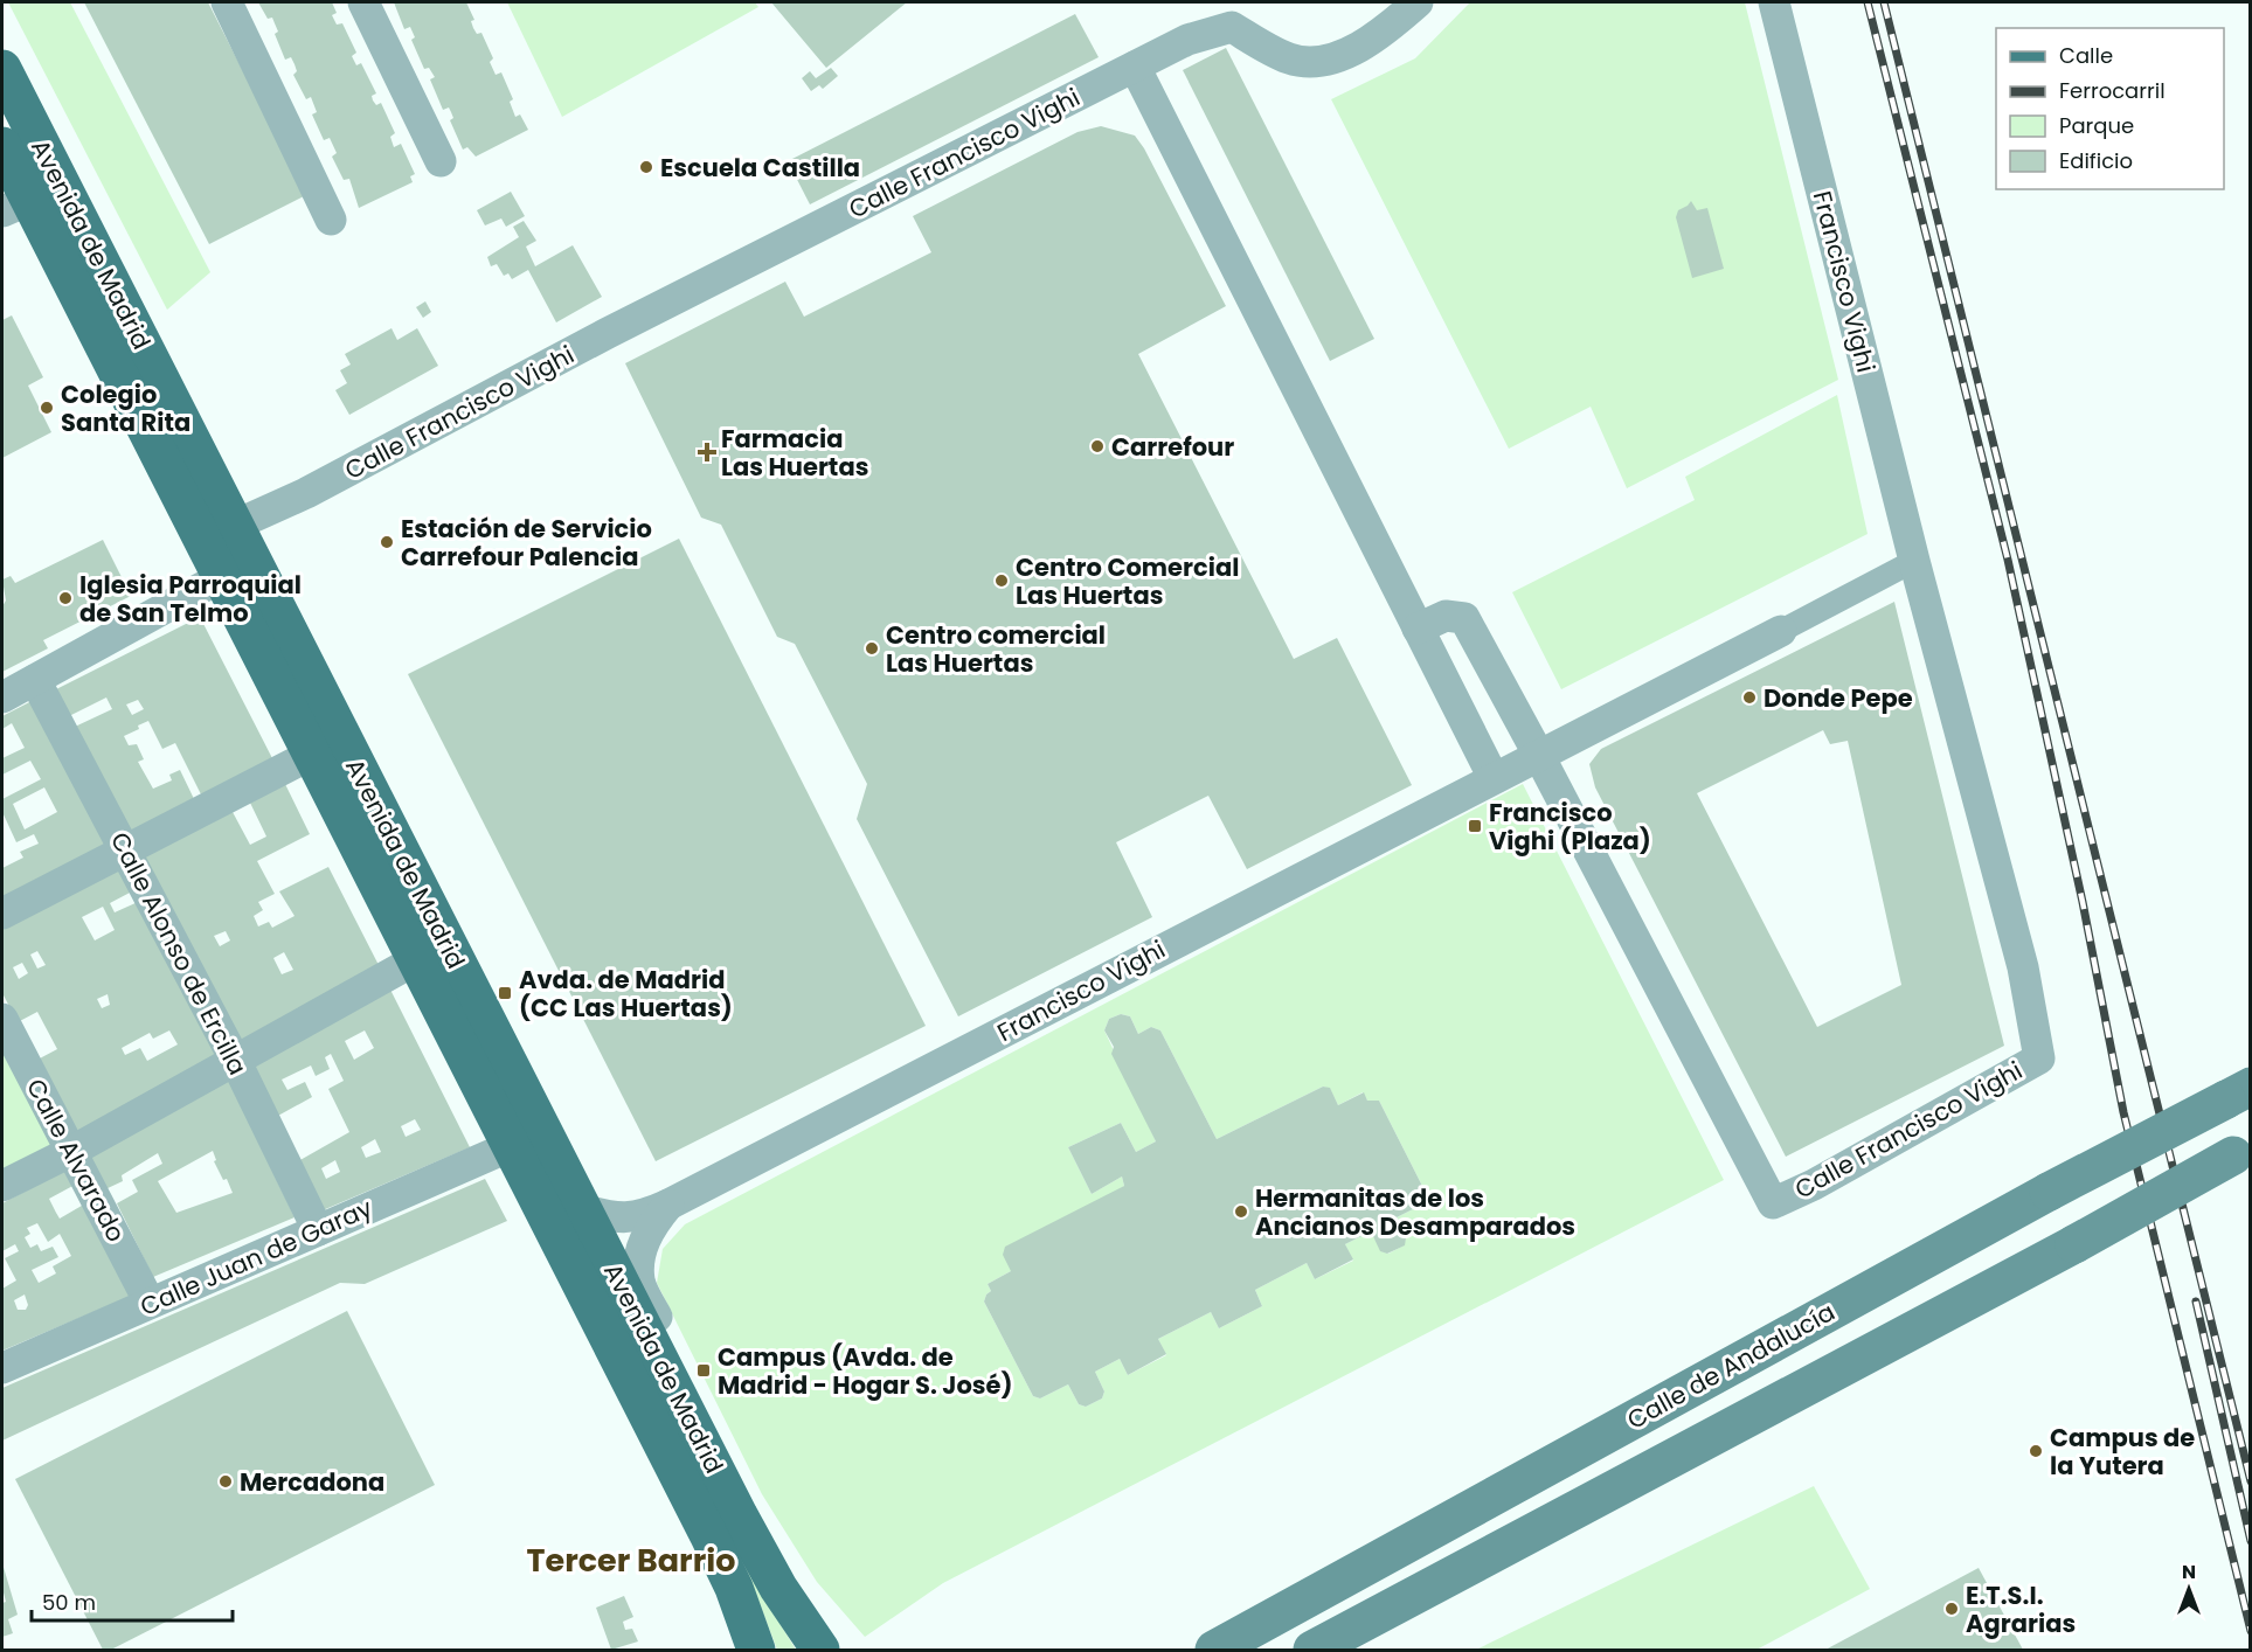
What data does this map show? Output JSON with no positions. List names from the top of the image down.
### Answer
{
  "streets": {
    "main road": ["Avenida de Madrid", "Calle de Andalucía"],
    "street": [
      "Calle Francisco Vighi",
      "Francisco Vighi",
      "Calle Alonso de Ercilla",
      "Calle Alvarado",
      "Calle Juan de Garay"
    ]
  },
  "crossings": [
    ["Calle Francisco Vighi", "Avenida de Madrid"],
    ["Calle Francisco Vighi", "Francisco Vighi"],
    ["Avenida de Madrid", "Francisco Vighi"],
    ["Avenida de Madrid", "Calle Juan de Garay"],
    ["Calle Alonso de Ercilla", "Calle Juan de Garay"],
    ["Calle Alvarado", "Calle Juan de Garay"]
  ],
  "districts": ["Tercer Barrio"],
  "places": {
    "other": [
      "Escuela Castilla",
      "Colegio Santa Rita",
      "Carrefour",
      "Estación de Servicio Carrefour Palencia",
      "Centro Comercial Las Huertas",
      "Iglesia Parroquial de San Telmo",
      "Centro comercial Las Huertas",
      "Donde Pepe",
      "Hermanitas de los Ancianos Desamparados",
      "Campus de la Yutera",
      "Mercadona",
      "E.T.S.I. Agrarias"
    ],
    "health": ["Farmacia Las Huertas"],
    "transit": ["Francisco Vighi (Plaza)", "Avda. de Madrid (CC Las Huertas)", "Campus (Avda. de Madrid - Hogar S. José)"]
  },
  "legend": [
    "Calle",
    "Ferrocarril",
    "Parque",
    "Edificio"
  ],
  "scale_bar": "50 m",
  "north": "top"
}
